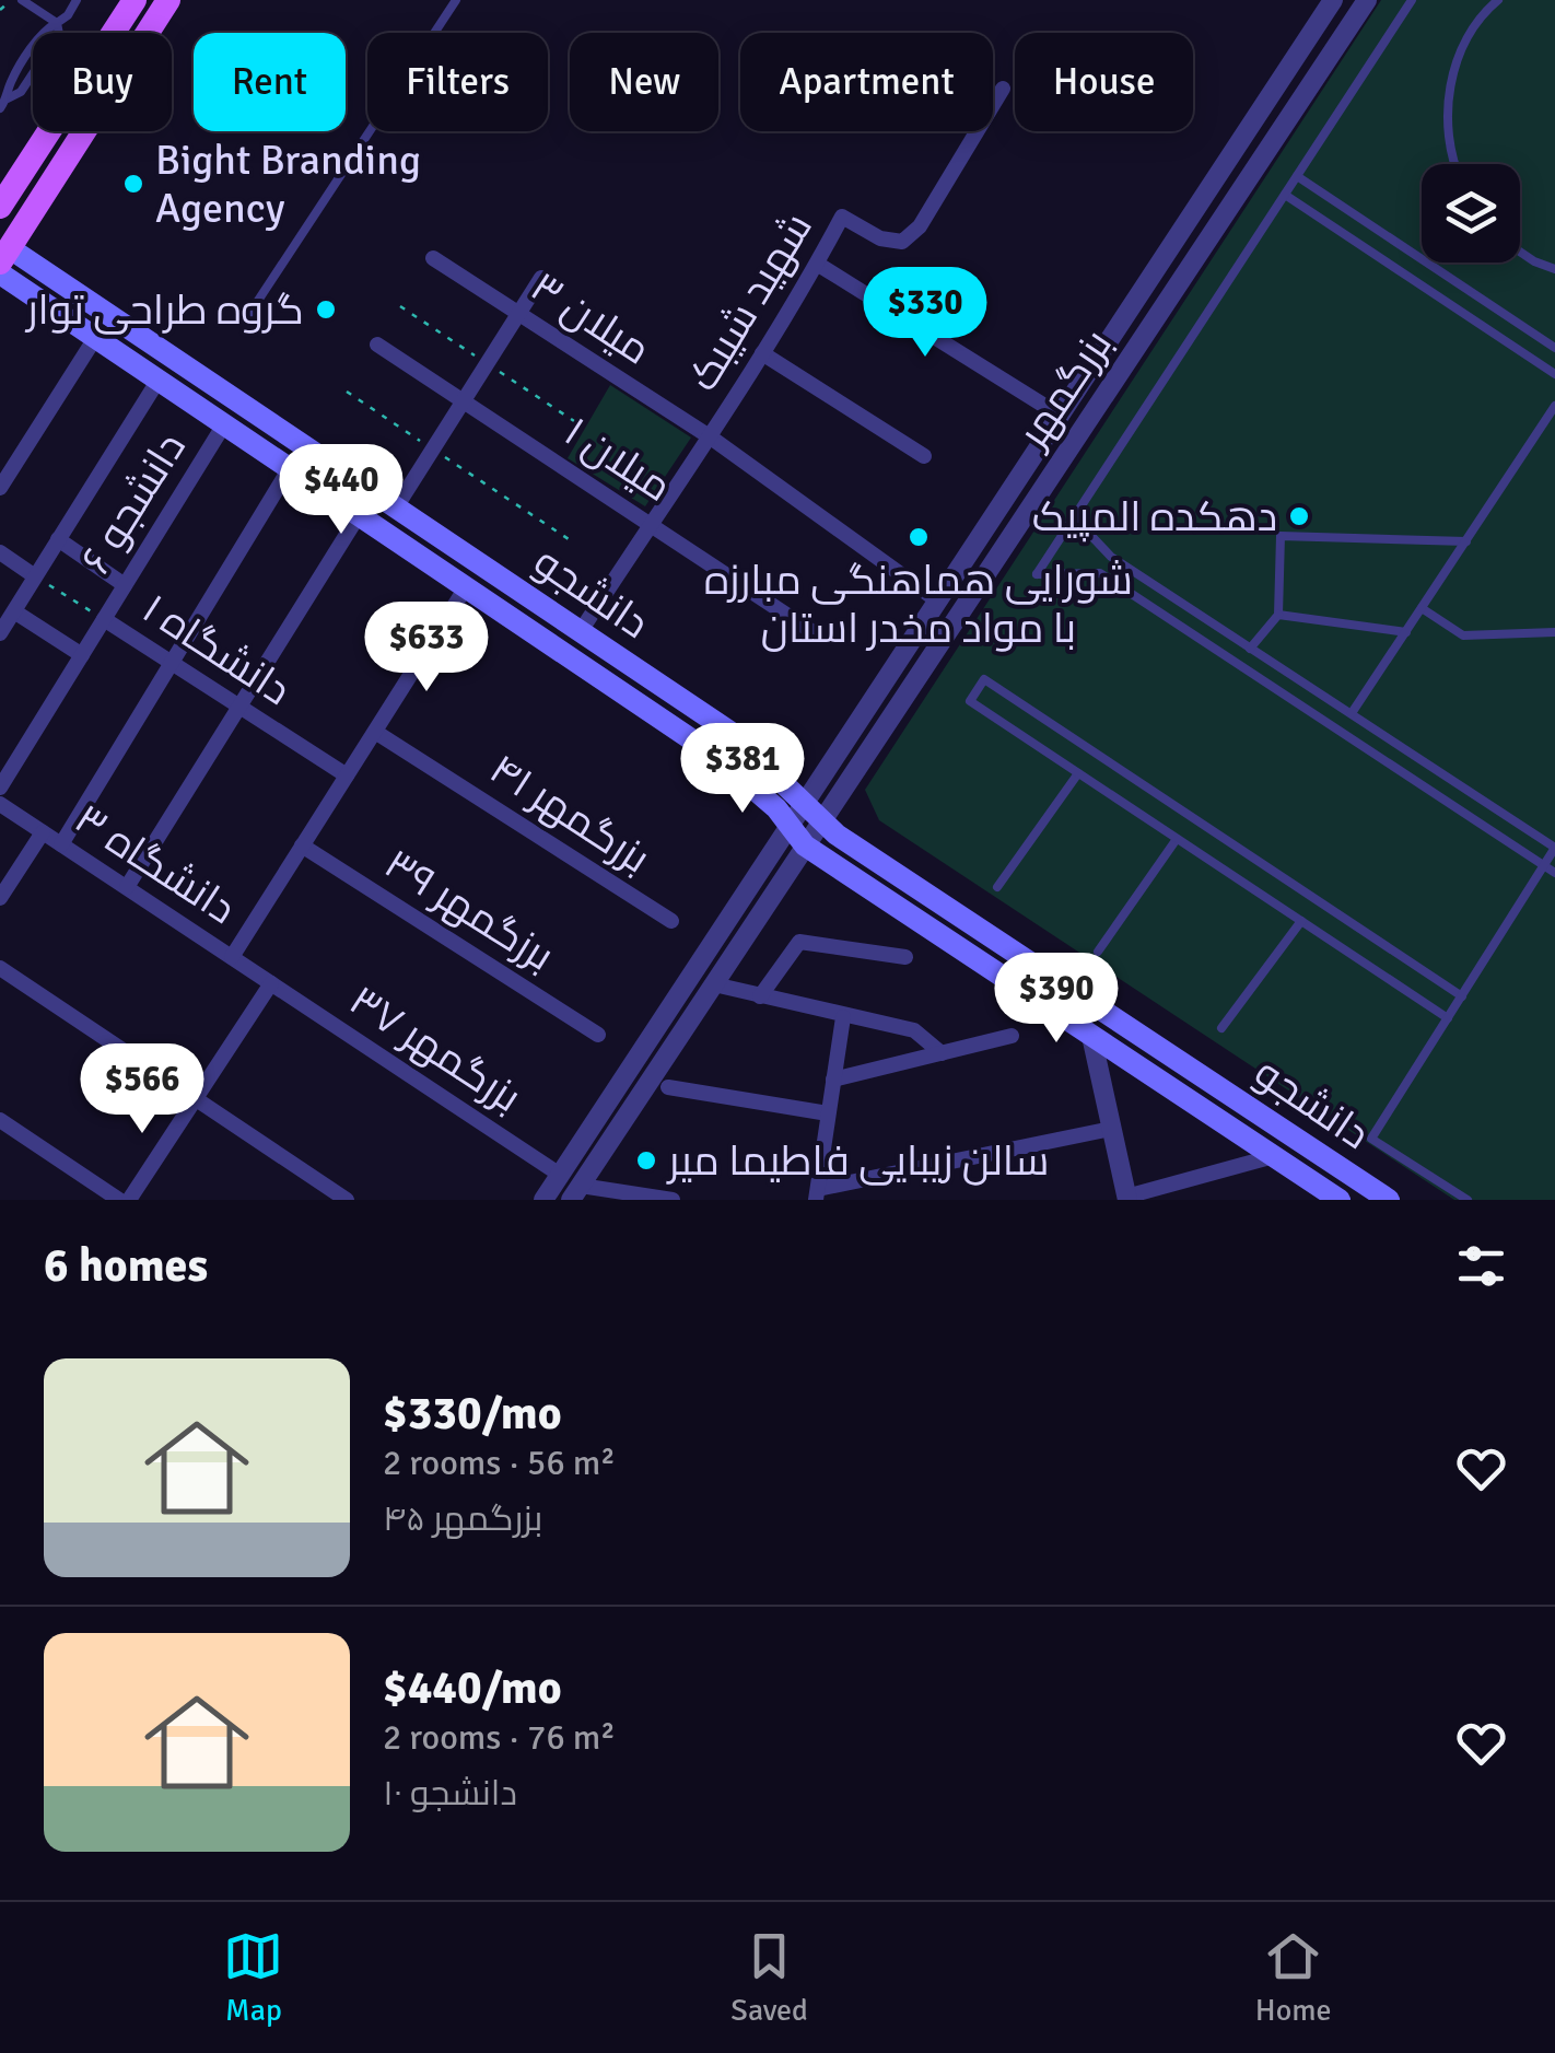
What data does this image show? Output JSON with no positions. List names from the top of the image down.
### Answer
{
  "streets": {
    "main road": ["دانشجو"],
    "street": [
      "شهید شیبک",
      "میلان ۳",
      "بزرگمهر",
      "میلان ۱",
      "دانشجو ۶",
      "دانشگاه ۱",
      "بزرگمهر ۴۱",
      "دانشگاه ۳",
      "برزگمهر ۳۹",
      "بزرگمهر ۳۷"
    ]
  },
  "crossings": [
    ["شهید شیبک", "میلان ۳"],
    ["شهید شیبک", "میلان ۱"],
    ["شهید شیبک", "دانشجو"],
    ["میلان ۳", "بزرگمهر"],
    ["بزرگمهر", "دانشجو"],
    ["بزرگمهر", "بزرگمهر ۳۷"],
    ["دانشجو ۶", "دانشجو"],
    ["دانشجو ۶", "دانشگاه ۱"],
    ["دانشگاه ۳", "بزرگمهر ۳۷"]
  ],
  "places": [
    "Bight Branding Agency",
    "گروه طراحی توار",
    "دهکده المپیک",
    "شورایی هماهنگی مبارزه با مواد مخدر استان",
    "سالن زیبایی فاطیما میر"
  ],
  "page": {
    "chip": [
      "Buy",
      "Rent",
      "Filters",
      "New",
      "Apartment",
      "House"
    ],
    "price": [
      "$330",
      "$440",
      "$633",
      "$381",
      "$390",
      "$566"
    ],
    "heading": "6 homes",
    "list": [
      {
        "name": "$330/mo",
        "note": "2 rooms · 56 m² · بزرگمهر ۴۵"
      },
      {
        "name": "$440/mo",
        "note": "2 rooms · 76 m² · دانشجو ۱۰"
      }
    ],
    "tabs": ["Map", "Saved", "Home"]
  }
}
